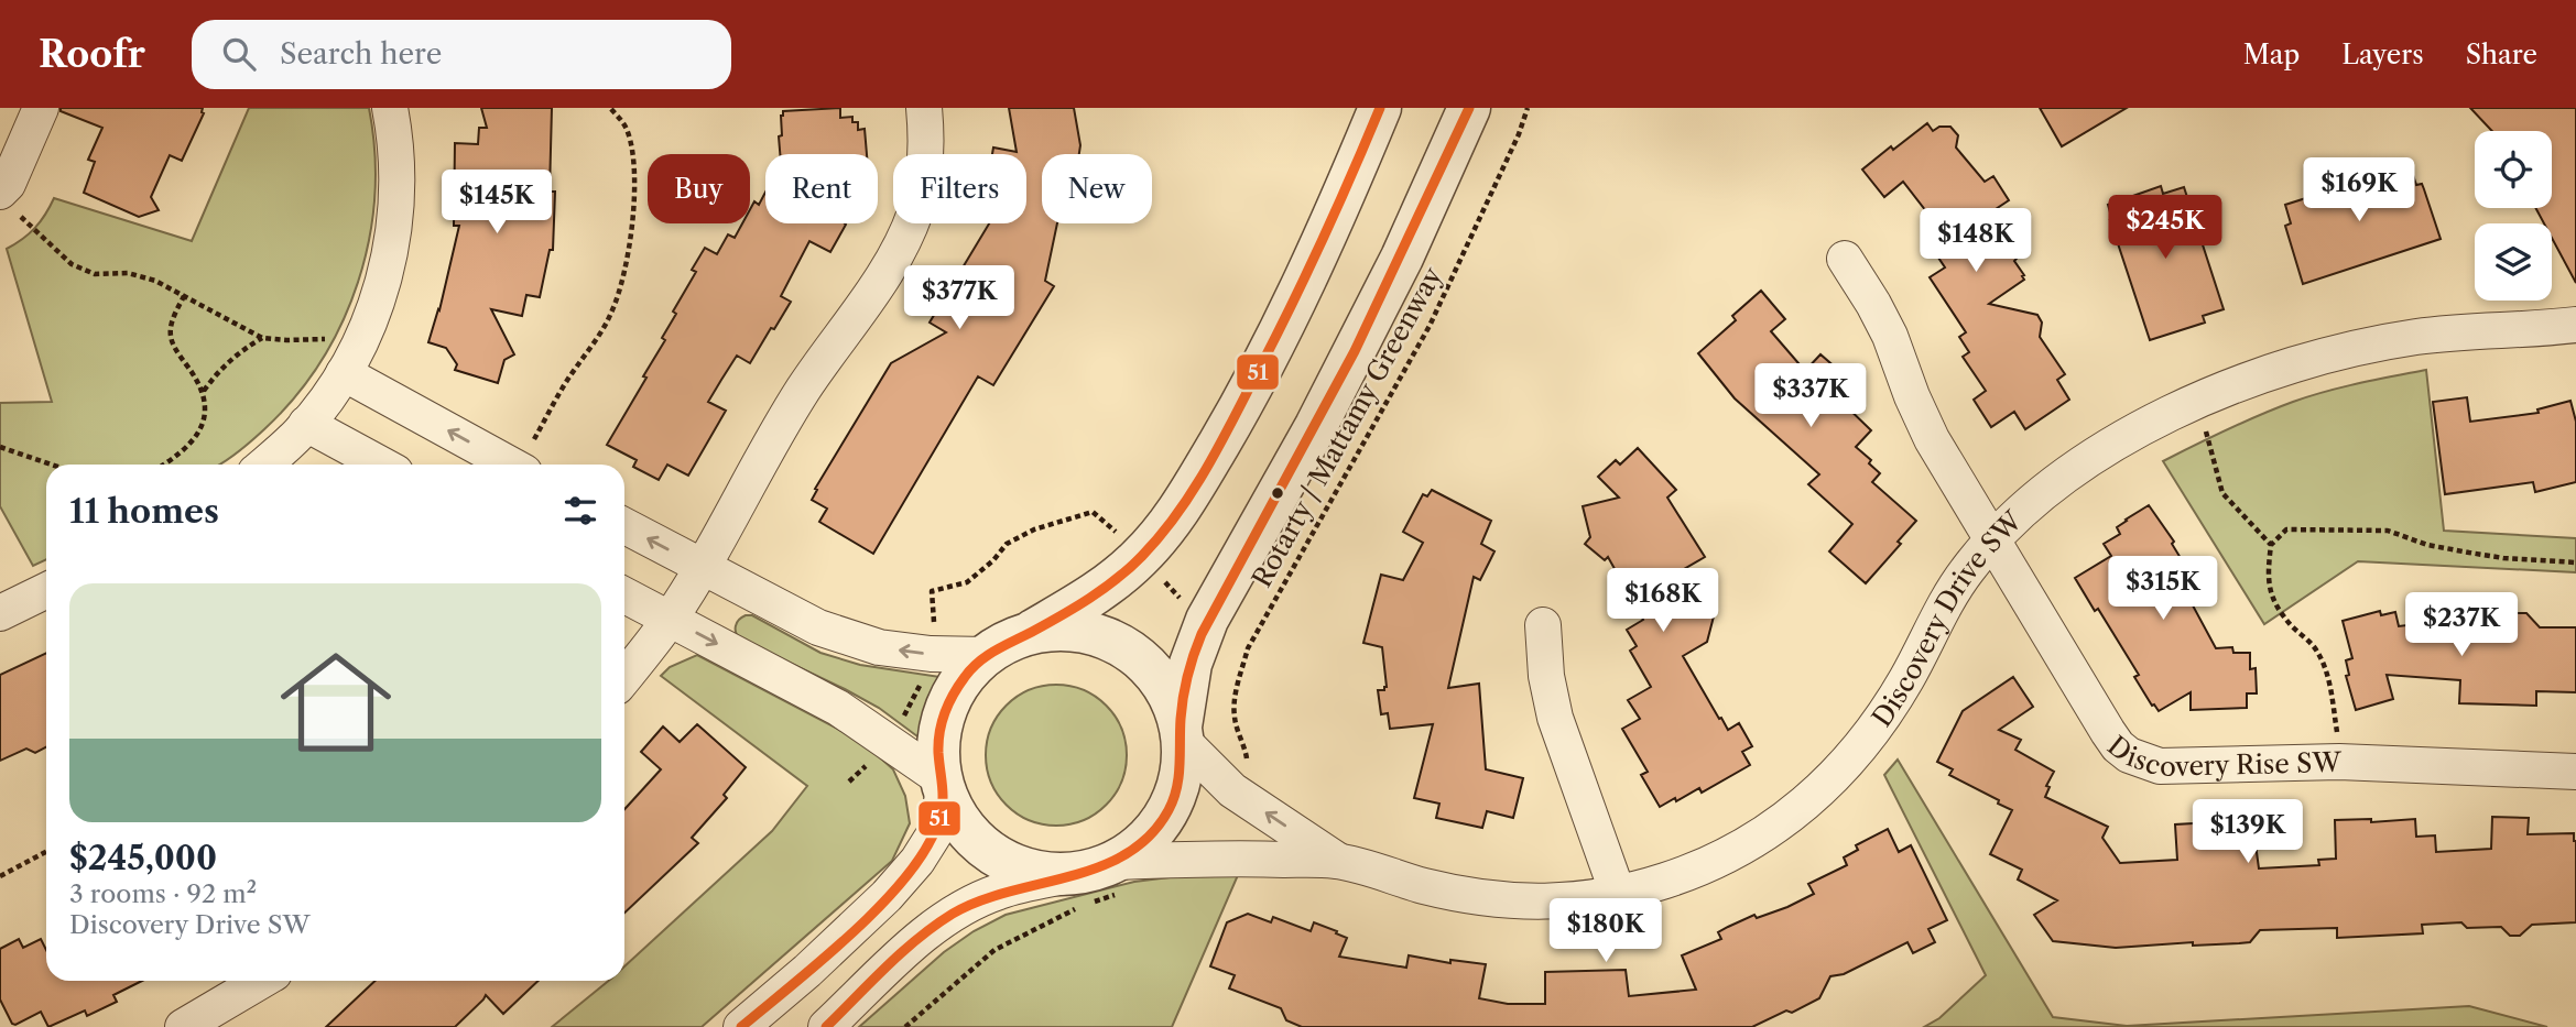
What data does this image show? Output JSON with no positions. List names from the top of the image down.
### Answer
{
  "streets": {
    "street": ["Discovery Drive SW", "Discovery Rise SW"],
    "path": ["Rotarty / Mattamy Greenway"]
  },
  "crossings": [
    ["Discovery Drive SW", "Discovery Rise SW"]
  ],
  "lines": ["transit line 51"],
  "page": {
    "header": "Roofr",
    "search": "Search here",
    "nav": ["Map", "Layers", "Share"],
    "chip": [
      "Buy",
      "Rent",
      "Filters",
      "New"
    ],
    "price": [
      "$169K",
      "$145K",
      "$245K",
      "$148K",
      "$377K",
      "$337K",
      "$315K",
      "$168K",
      "$237K",
      "$139K",
      "$180K"
    ],
    "heading": "11 homes",
    "list": [
      {
        "name": "$245,000",
        "note": "3 rooms · 92 m² · Discovery Drive SW"
      }
    ]
  }
}
